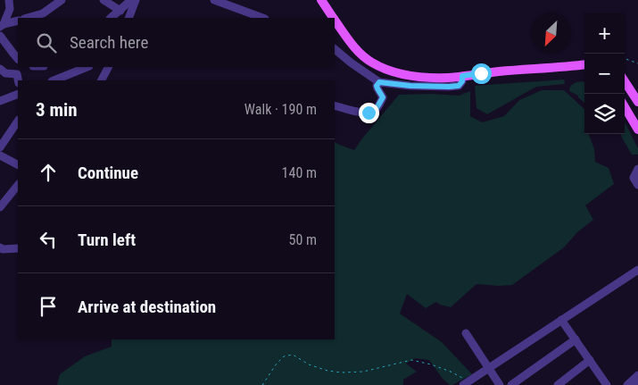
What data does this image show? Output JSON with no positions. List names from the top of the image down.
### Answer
{
  "north": "bottom left",
  "page": {
    "map_buttons": ["+", "−"],
    "search": "Search here",
    "heading": ["3 min", "Walk · 190 m"],
    "list": [
      ["Continue", "140 m"],
      ["Turn left", "50 m"],
      "Arrive at destination"
    ]
  }
}
